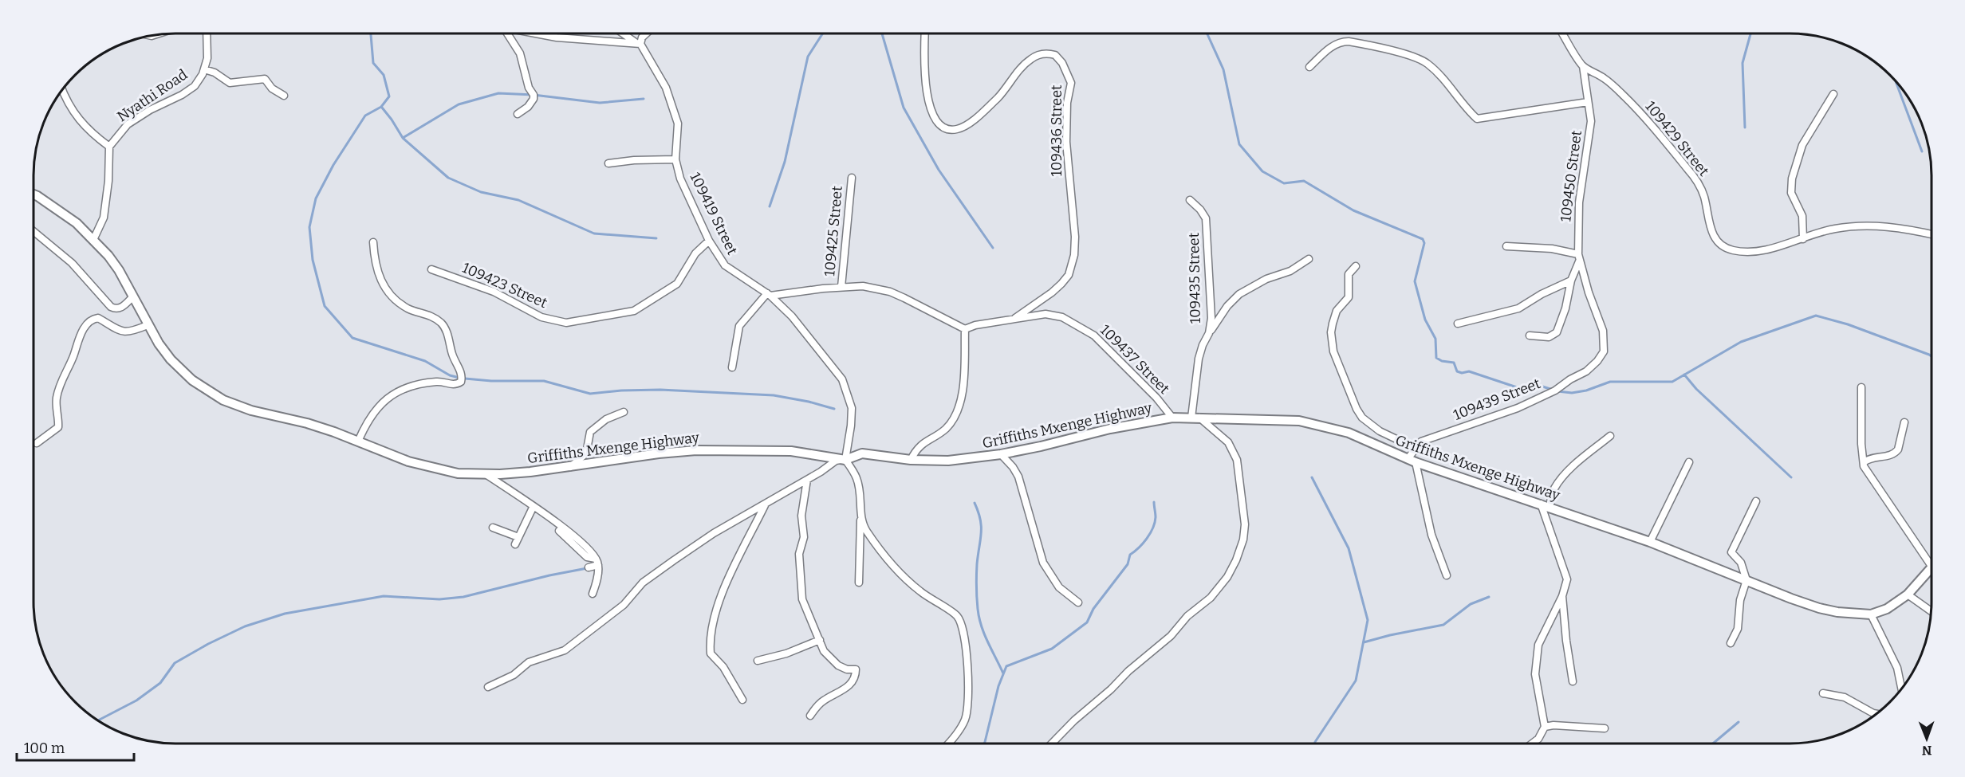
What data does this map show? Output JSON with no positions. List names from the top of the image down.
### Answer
{
  "streets": {
    "street": [
      "Nyathi Road",
      "109436 Street",
      "109429 Street",
      "109450 Street",
      "109419 Street",
      "109425 Street",
      "109435 Street",
      "109423 Street",
      "109437 Street",
      "109439 Street",
      "Griffiths Mxenge Highway"
    ]
  },
  "crossings": [
    ["109436 Street", "109437 Street"],
    ["109429 Street", "109450 Street"],
    ["109450 Street", "109439 Street"],
    ["109419 Street", "109423 Street"],
    ["109419 Street", "Griffiths Mxenge Highway"],
    ["109435 Street", "Griffiths Mxenge Highway"],
    ["109437 Street", "Griffiths Mxenge Highway"],
    ["109439 Street", "Griffiths Mxenge Highway"]
  ],
  "scale_bar": "100 m",
  "north": "bottom"
}
